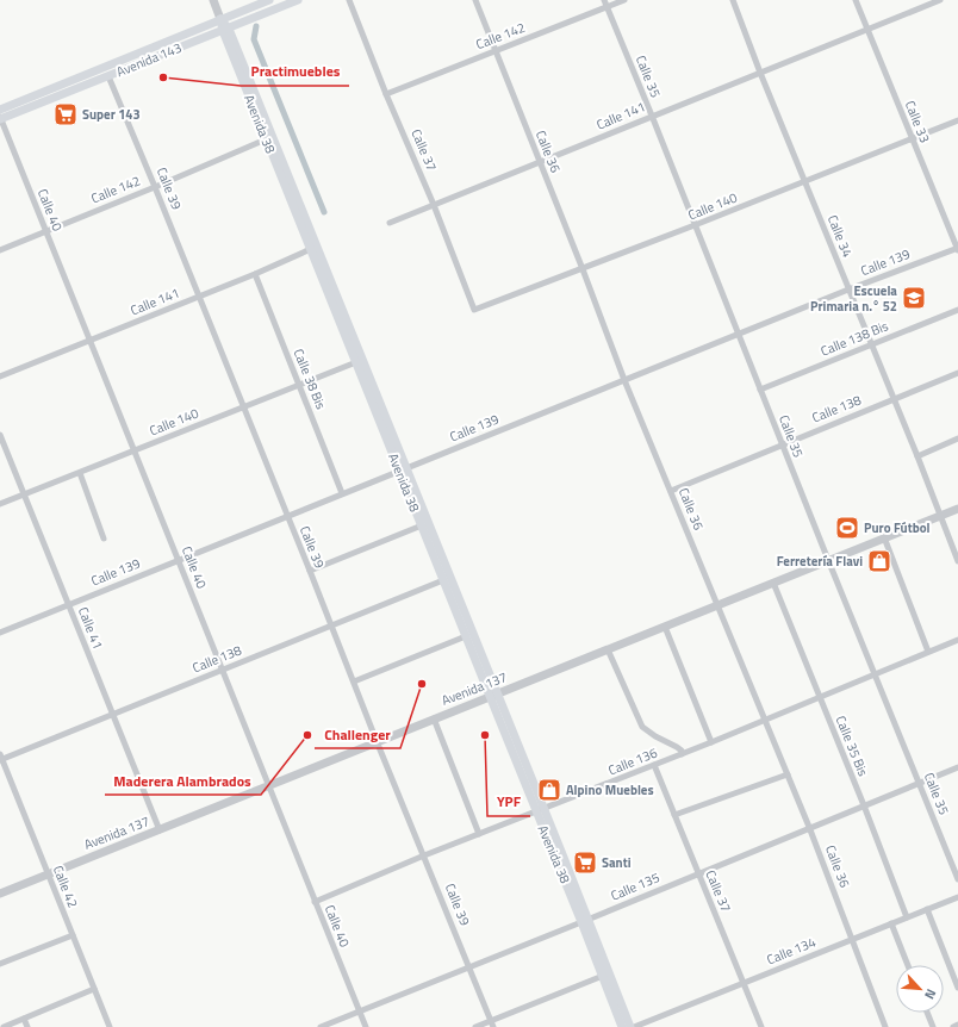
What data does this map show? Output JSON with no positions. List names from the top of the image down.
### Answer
{
  "streets": {
    "main road": ["Avenida 143", "Avenida 38"],
    "street": [
      "Calle 142",
      "Calle 35",
      "Calle 141",
      "Calle 33",
      "Calle 37",
      "Calle 36",
      "Calle 39",
      "Calle 140",
      "Calle 40",
      "Calle 34",
      "Calle 139",
      "Calle 138 Bis",
      "Calle 38 Bis",
      "Calle 138",
      "Calle 41",
      "Avenida 137",
      "Calle 35 Bis",
      "Calle 136",
      "Calle 42",
      "Calle 135",
      "Calle 134"
    ]
  },
  "crossings": [
    ["Calle 142", "Calle 35"],
    ["Calle 142", "Avenida 38"],
    ["Calle 142", "Calle 37"],
    ["Calle 142", "Calle 36"],
    ["Calle 142", "Calle 39"],
    ["Calle 142", "Calle 40"],
    ["Avenida 143", "Avenida 38"],
    ["Avenida 143", "Calle 39"],
    ["Avenida 143", "Calle 40"],
    ["Calle 35", "Calle 141"],
    ["Calle 35", "Calle 140"],
    ["Calle 35", "Calle 139"],
    ["Calle 35", "Calle 138 Bis"],
    ["Calle 35", "Calle 138"],
    ["Calle 35", "Avenida 137"],
    ["Calle 35", "Calle 136"],
    ["Calle 35", "Calle 135"],
    ["Calle 141", "Calle 33"],
    ["Calle 141", "Avenida 38"],
    ["Calle 141", "Calle 37"],
    ["Calle 141", "Calle 36"],
    ["Calle 141", "Calle 39"],
    ["Calle 141", "Calle 40"],
    ["Calle 141", "Calle 34"],
    ["Calle 141", "Calle 38 Bis"],
    ["Calle 33", "Calle 140"],
    ["Calle 33", "Calle 139"],
    ["Avenida 38", "Calle 140"],
    ["Avenida 38", "Calle 139"],
    ["Avenida 38", "Calle 138"],
    ["Avenida 38", "Avenida 137"],
    ["Avenida 38", "Calle 136"],
    ["Avenida 38", "Calle 135"],
    ["Avenida 38", "Calle 134"],
    ["Calle 37", "Calle 140"],
    ["Calle 37", "Calle 136"],
    ["Calle 37", "Calle 135"],
    ["Calle 37", "Calle 134"],
    ["Calle 36", "Calle 140"],
    ["Calle 36", "Calle 139"],
    ["Calle 36", "Calle 138"],
    ["Calle 36", "Avenida 137"],
    ["Calle 36", "Calle 136"],
    ["Calle 36", "Calle 135"],
    ["Calle 36", "Calle 134"],
    ["Calle 39", "Calle 140"],
    ["Calle 39", "Calle 139"],
    ["Calle 39", "Calle 138"],
    ["Calle 39", "Avenida 137"],
    ["Calle 39", "Calle 136"],
    ["Calle 39", "Calle 135"],
    ["Calle 140", "Calle 40"],
    ["Calle 140", "Calle 34"],
    ["Calle 140", "Calle 38 Bis"],
    ["Calle 140", "Calle 41"],
    ["Calle 40", "Calle 139"],
    ["Calle 40", "Calle 138"],
    ["Calle 40", "Avenida 137"],
    ["Calle 40", "Calle 136"],
    ["Calle 40", "Calle 135"],
    ["Calle 34", "Calle 139"],
    ["Calle 34", "Calle 138 Bis"],
    ["Calle 34", "Calle 138"],
    ["Calle 34", "Avenida 137"],
    ["Calle 139", "Calle 38 Bis"],
    ["Calle 139", "Calle 41"],
    ["Calle 138", "Calle 41"],
    ["Calle 138", "Calle 42"],
    ["Calle 41", "Avenida 137"],
    ["Avenida 137", "Calle 35 Bis"],
    ["Avenida 137", "Calle 42"],
    ["Calle 35 Bis", "Calle 136"],
    ["Calle 35 Bis", "Calle 135"],
    ["Calle 35 Bis", "Calle 134"]
  ],
  "places": {
    "other": [
      "Practimuebles",
      "Challenger",
      "Maderera Alambrados",
      "YPF"
    ],
    "supermarket": ["Super 143", "Santi"],
    "school or university": ["Escuela Primaria n.° 52"],
    "sports": ["Puro Fútbol"],
    "shop": ["Ferretería Flavi", "Alpino Muebles"]
  },
  "north": "bottom right"
}
